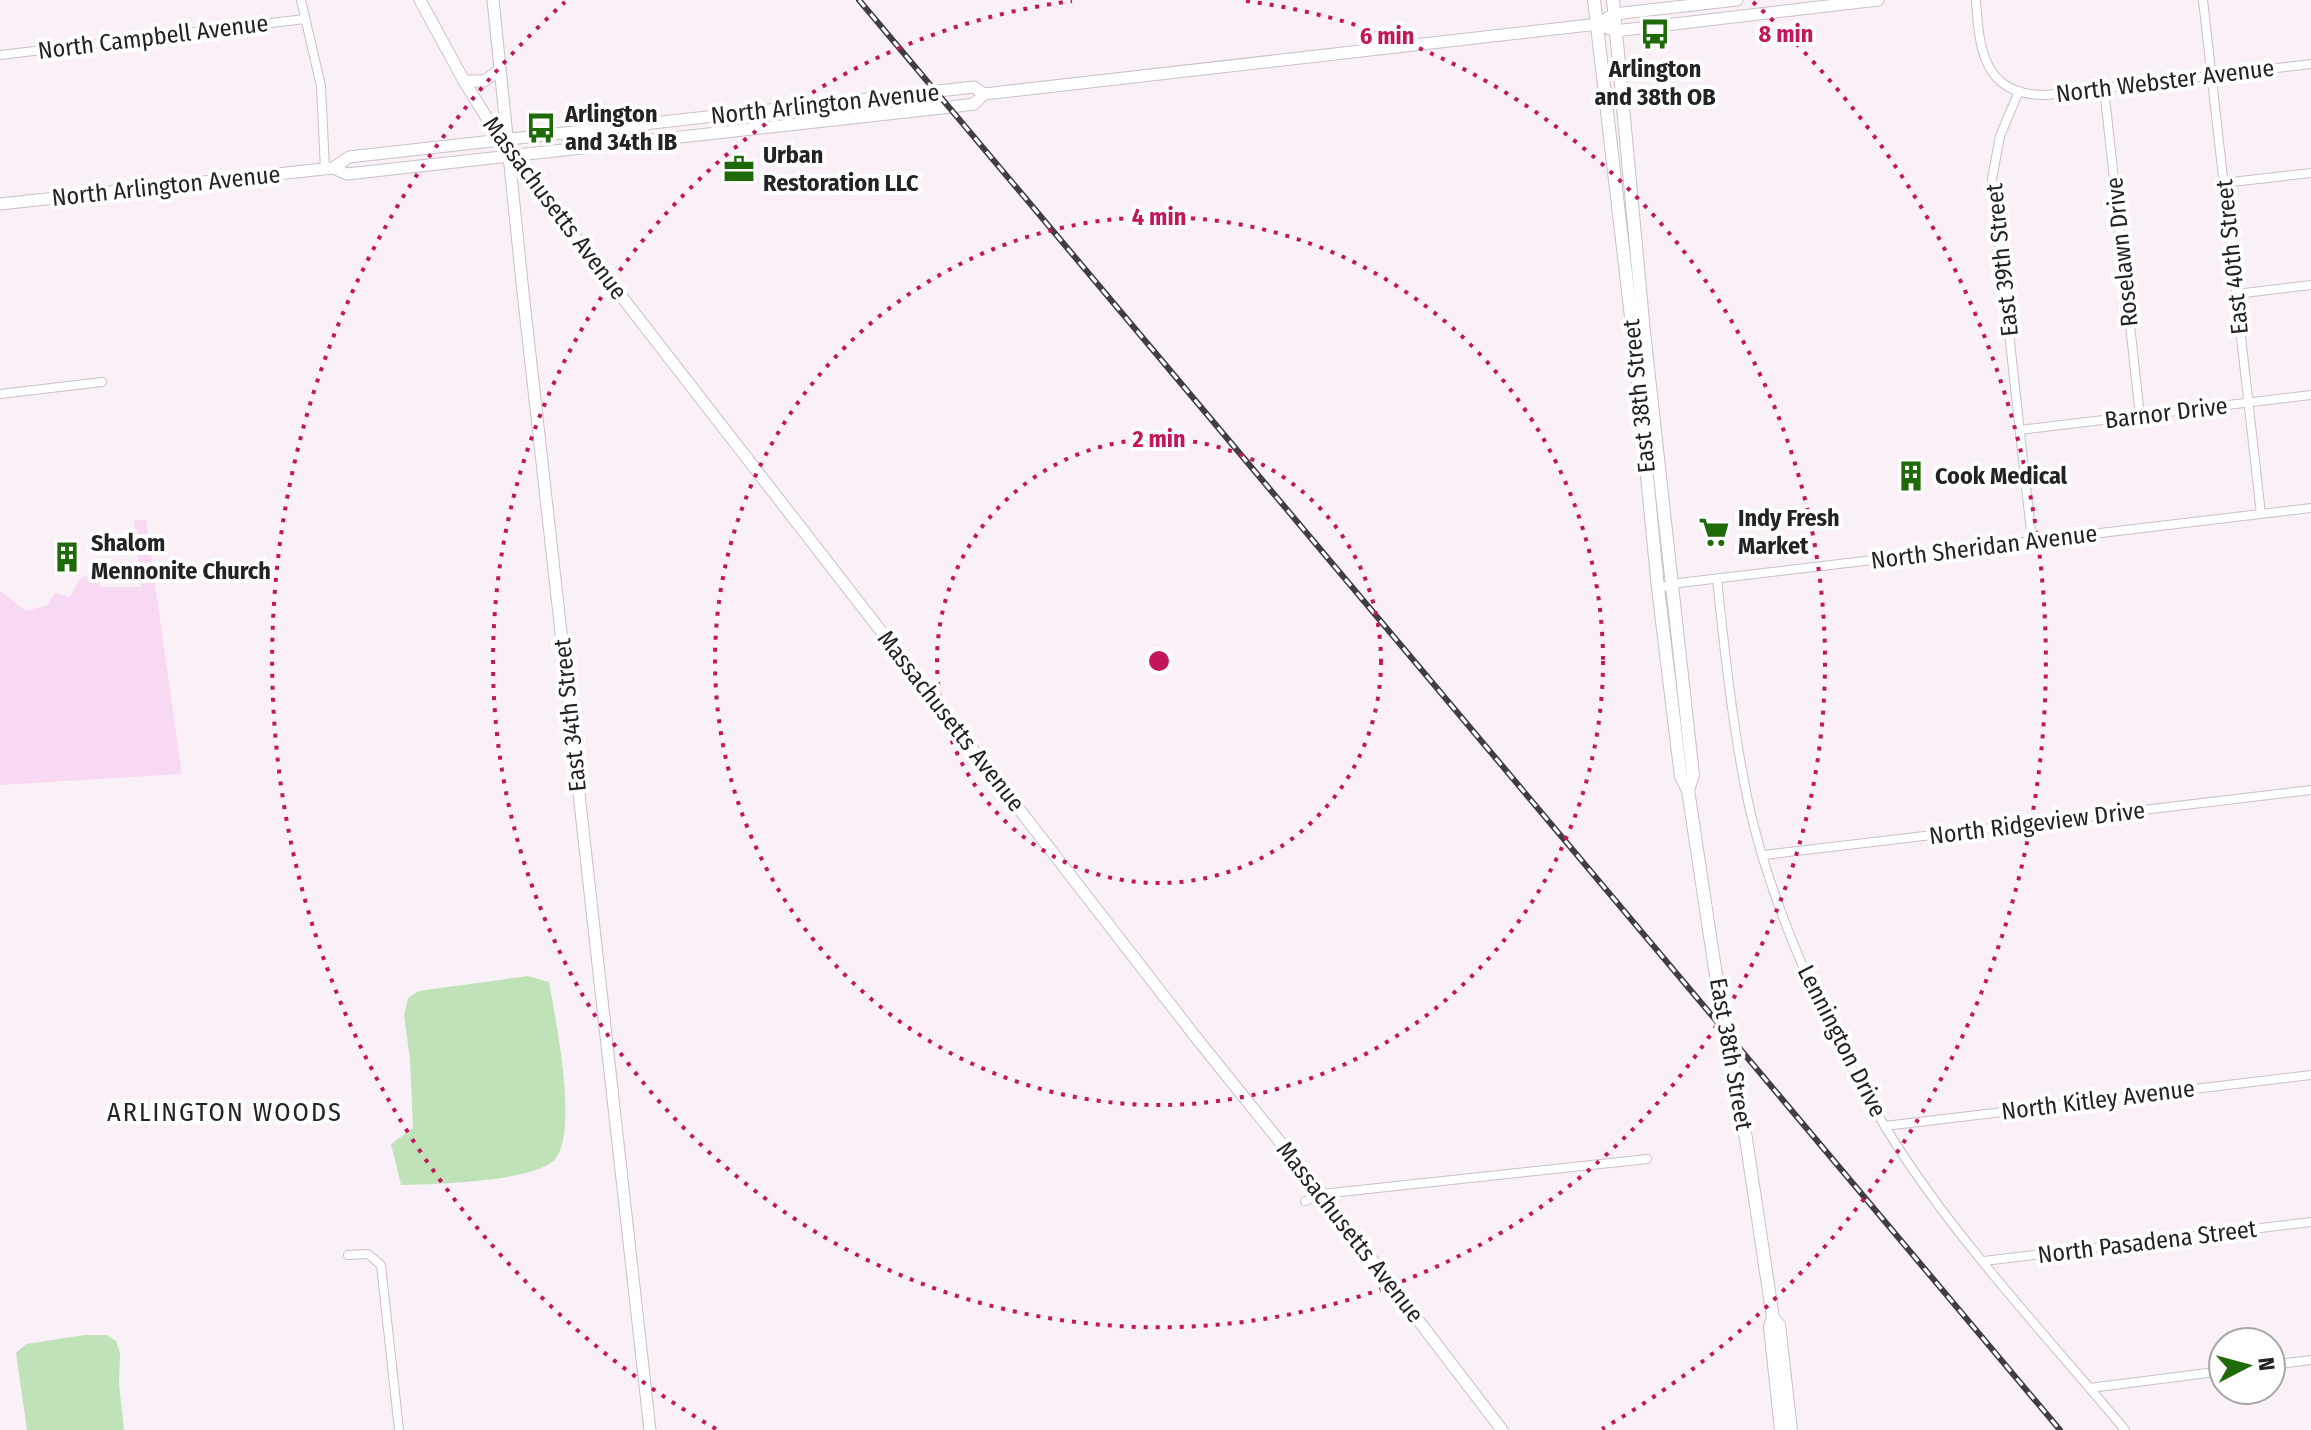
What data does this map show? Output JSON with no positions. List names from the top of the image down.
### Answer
{
  "streets": {
    "main road": [
      "North Arlington Avenue",
      "Massachusetts Avenue",
      "East 38th Street",
      "East 34th Street"
    ],
    "street": [
      "North Campbell Avenue",
      "North Webster Avenue",
      "Roselawn Drive",
      "East 40th Street",
      "East 39th Street",
      "Barnor Drive",
      "North Sheridan Avenue",
      "North Ridgeview Drive",
      "Lennington Drive",
      "North Kitley Avenue",
      "North Pasadena Street"
    ]
  },
  "crossings": [
    ["North Webster Avenue", "Roselawn Drive"],
    ["North Webster Avenue", "East 40th Street"],
    ["North Webster Avenue", "East 39th Street"],
    ["North Arlington Avenue", "Massachusetts Avenue"],
    ["North Arlington Avenue", "East 38th Street"],
    ["North Arlington Avenue", "East 34th Street"],
    ["Massachusetts Avenue", "East 34th Street"],
    ["Roselawn Drive", "Barnor Drive"],
    ["East 40th Street", "Barnor Drive"],
    ["East 40th Street", "North Sheridan Avenue"],
    ["East 39th Street", "Barnor Drive"],
    ["East 39th Street", "North Sheridan Avenue"],
    ["East 38th Street", "North Sheridan Avenue"],
    ["North Sheridan Avenue", "Lennington Drive"],
    ["North Ridgeview Drive", "Lennington Drive"],
    ["Lennington Drive", "North Kitley Avenue"],
    ["Lennington Drive", "North Pasadena Street"]
  ],
  "districts": ["ARLINGTON WOODS"],
  "places": {
    "bus stop": ["Arlington and 38th OB", "Arlington and 34th IB"],
    "office": ["Urban Restoration LLC"],
    "building": ["Cook Medical", "Shalom Mennonite Church"],
    "supermarket": ["Indy Fresh Market"]
  },
  "north": "right",
  "rings": [
    "8 min",
    "6 min",
    "4 min",
    "2 min"
  ]
}
